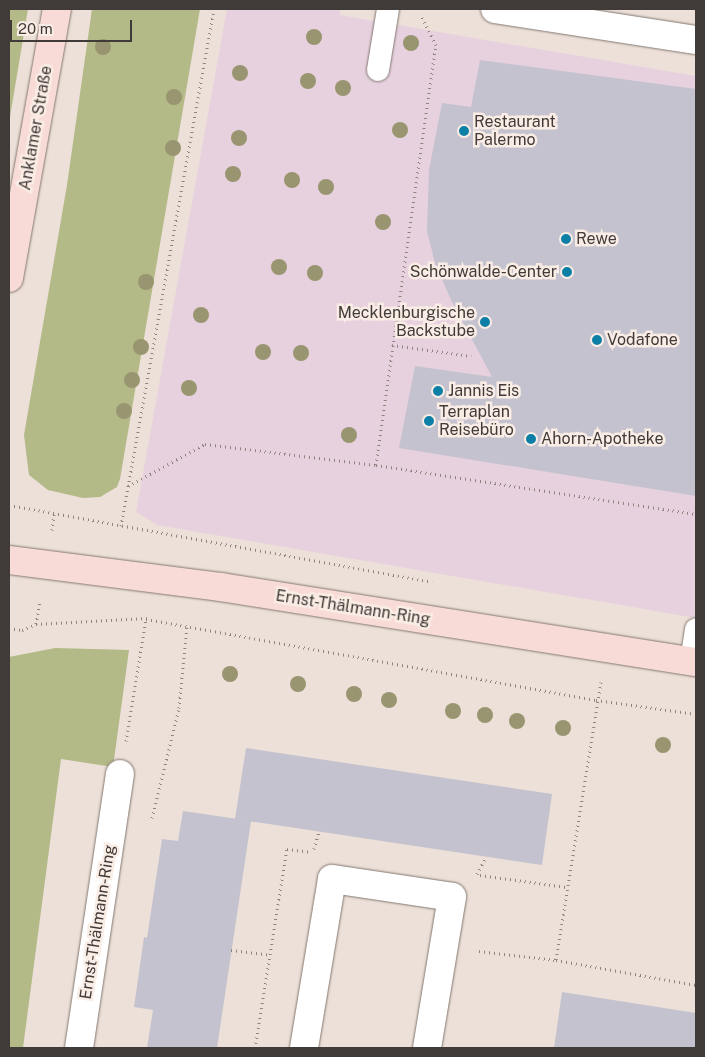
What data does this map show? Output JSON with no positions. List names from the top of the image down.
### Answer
{
  "streets": {
    "street": ["Anklamer Straße", "Ernst-Thälmann-Ring"]
  },
  "places": [
    "Restaurant Palermo",
    "Rewe",
    "Schönwalde-Center",
    "Mecklenburgische Backstube",
    "Vodafone",
    "Jannis Eis",
    "Terraplan Reisebüro",
    "Ahorn-Apotheke"
  ],
  "scale_bar": "20 m"
}
